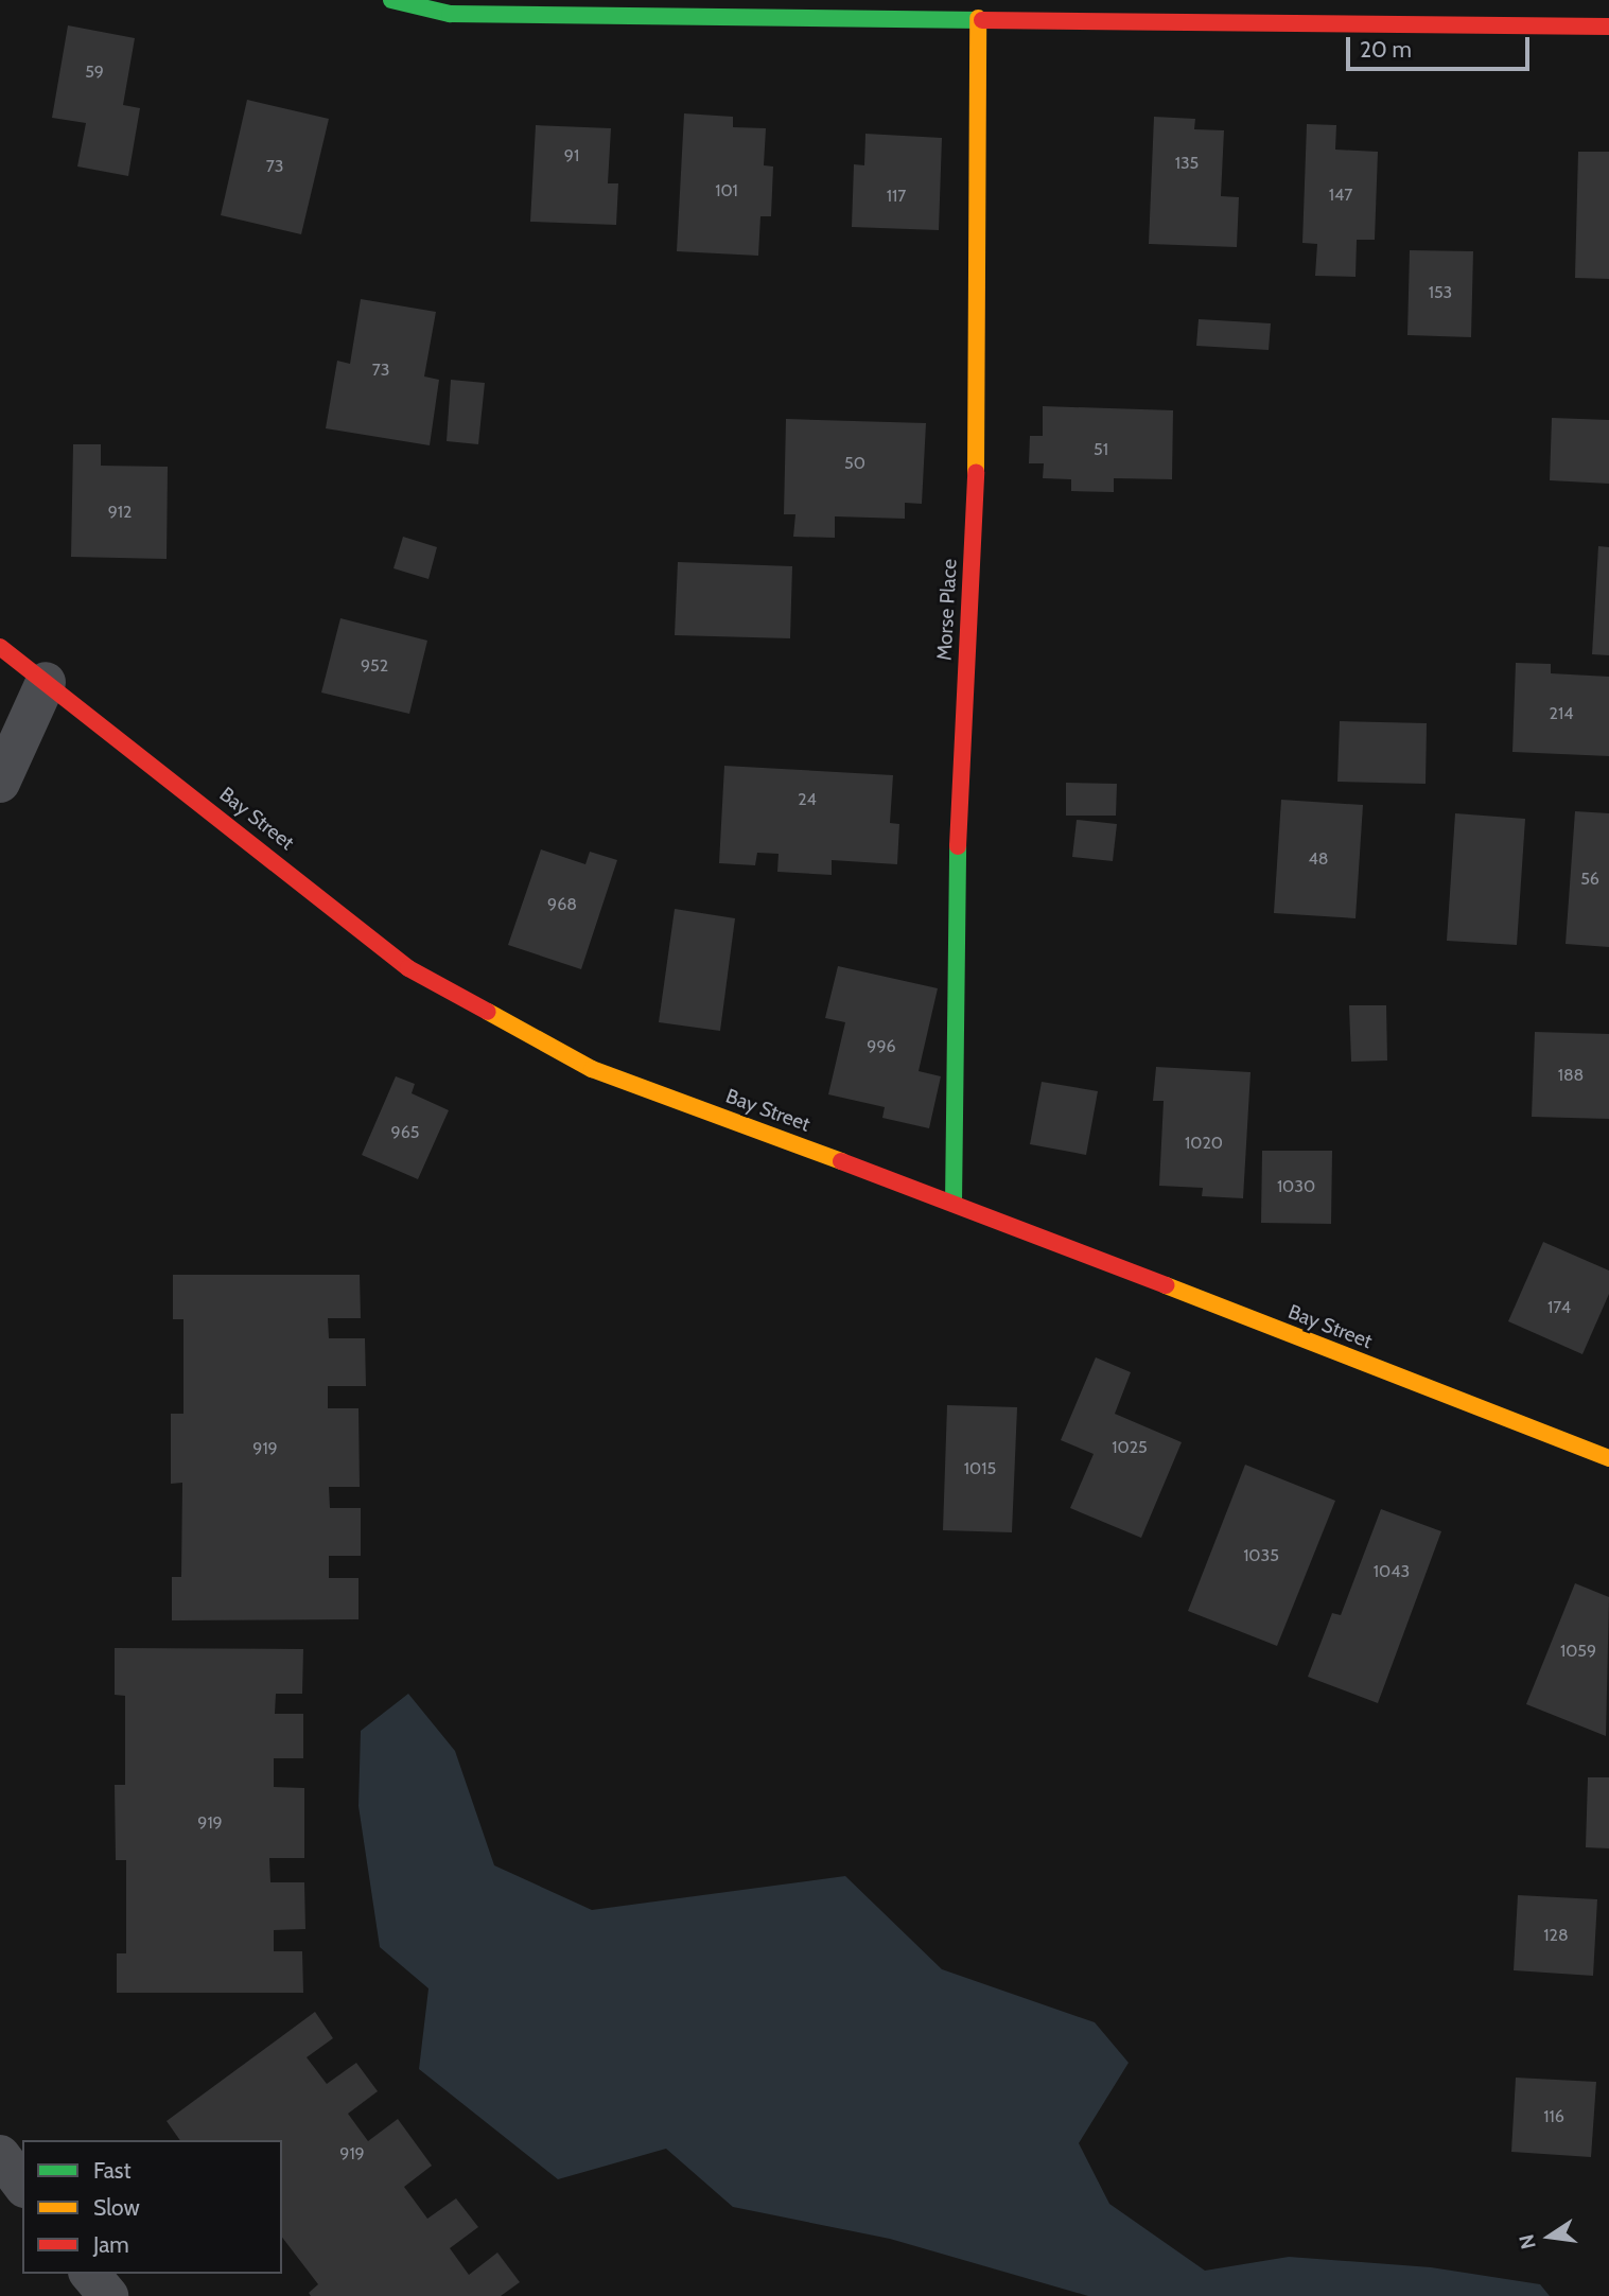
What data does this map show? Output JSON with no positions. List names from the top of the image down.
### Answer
{
  "streets": {
    "street": ["Morse Place", "Bay Street"]
  },
  "crossings": [
    ["Morse Place", "Bay Street"]
  ],
  "house_numbers": [
    "59",
    "91",
    "135",
    "73",
    "101",
    "147",
    "117",
    "153",
    "73",
    "51",
    "50",
    "912",
    "952",
    "214",
    "24",
    "48",
    "56",
    "968",
    "996",
    "188",
    "965",
    "1020",
    "1030",
    "174",
    "1025",
    "919",
    "1015",
    "1035",
    "1043",
    "1059",
    "919",
    "128",
    "116",
    "919"
  ],
  "legend": ["Fast", "Slow", "Jam"],
  "scale_bar": "20 m",
  "north": "left"
}
